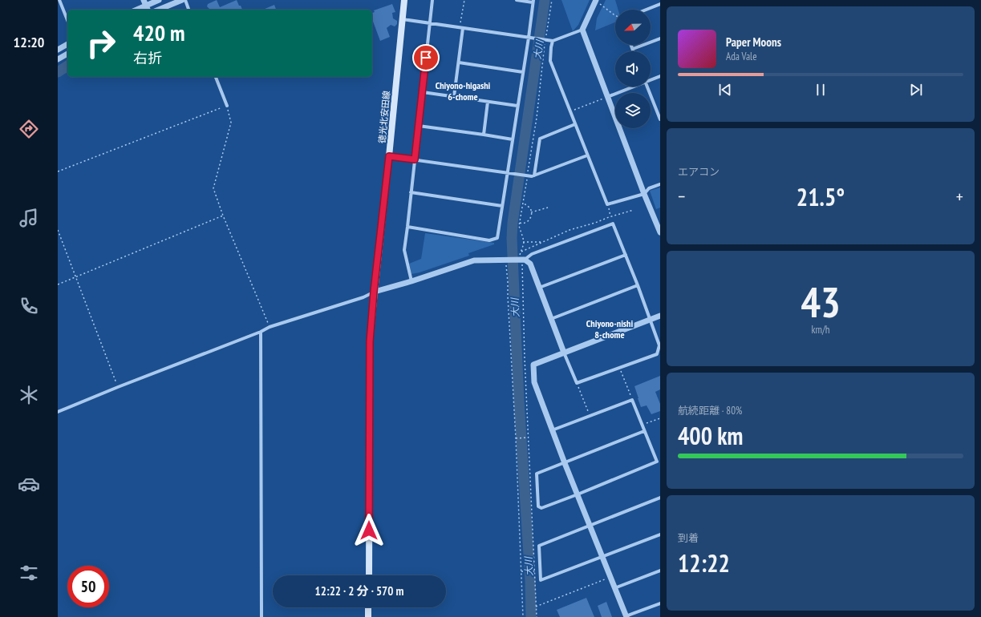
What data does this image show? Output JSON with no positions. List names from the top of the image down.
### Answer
{
  "streets": {
    "main road": ["徳光北安田線"]
  },
  "districts": ["Chiyono-higashi 6-chome", "Chiyono-nishi 8-chome"],
  "water": ["大川"],
  "north": "left",
  "page": {
    "tabs": "12:20",
    "turn": ["420 m", "右折"],
    "song": ["Paper Moons", "Ada Vale"],
    "tile": [
      "エアコン",
      ["43", "km/h"],
      ["航続距離 · 80%", "400 km"],
      ["到着", "12:22"]
    ],
    "heat": ["−", "21.5°", "+"],
    "limit": "50",
    "trip": "12:22 · 2 分 · 570 m"
  }
}
